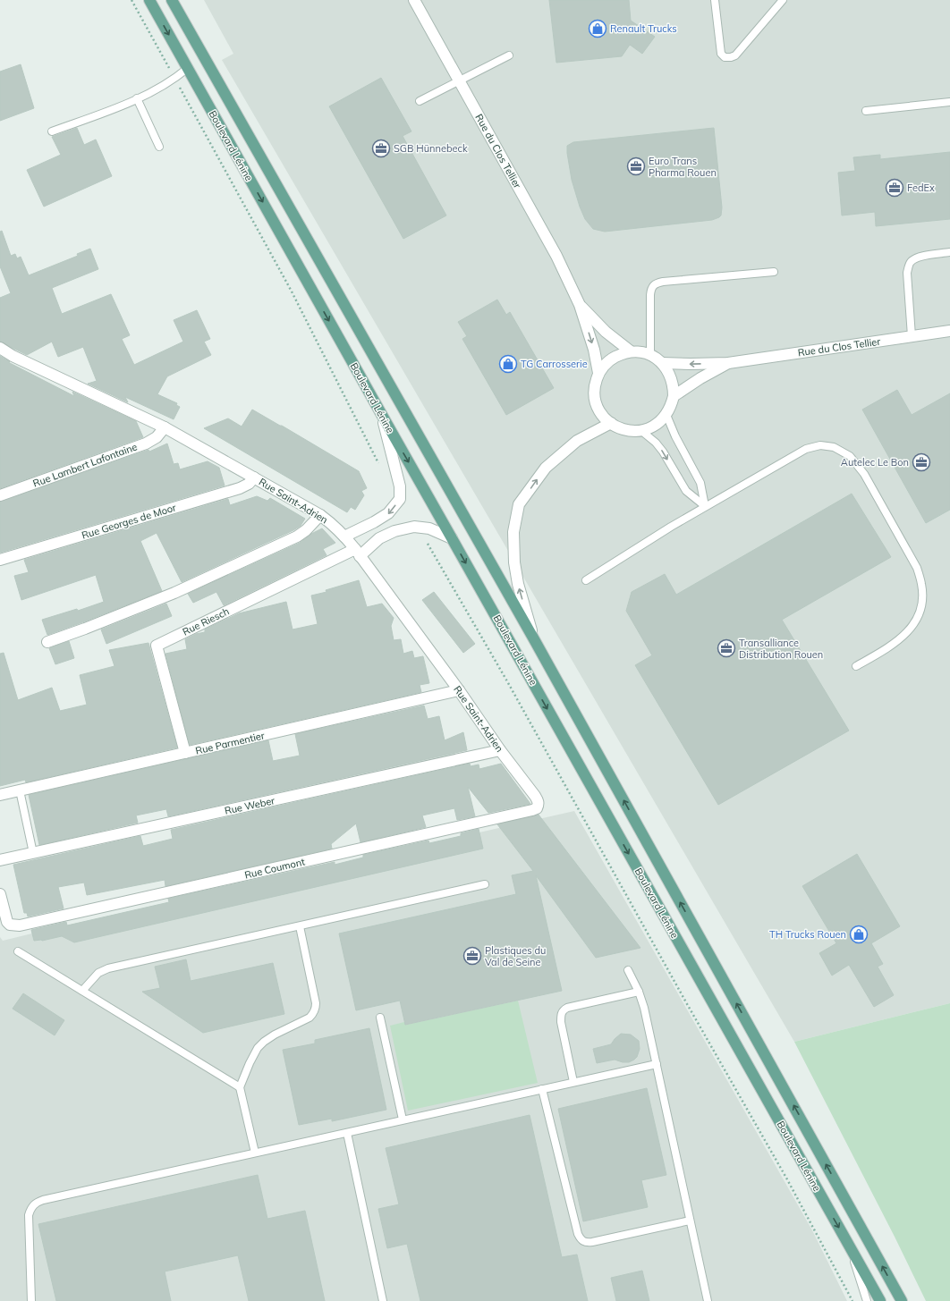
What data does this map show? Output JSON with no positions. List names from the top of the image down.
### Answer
{
  "streets": {
    "main road": ["Boulevard Lénine"],
    "street": [
      "Rue du Clos Tellier",
      "Rue Lambert Lafontaine",
      "Rue Saint-Adrien",
      "Rue Georges de Moor",
      "Rue Riesch",
      "Rue Parmentier",
      "Rue Weber",
      "Rue Coumont"
    ]
  },
  "crossings": [
    ["Rue Lambert Lafontaine", "Rue Saint-Adrien"],
    ["Rue Saint-Adrien", "Rue Georges de Moor"],
    ["Rue Saint-Adrien", "Rue Riesch"],
    ["Rue Saint-Adrien", "Rue Parmentier"],
    ["Rue Saint-Adrien", "Rue Weber"],
    ["Rue Saint-Adrien", "Rue Coumont"],
    ["Rue Riesch", "Rue Parmentier"]
  ],
  "places": {
    "shop": ["Renault Trucks", "TG Carrosserie", "TH Trucks Rouen"],
    "office": [
      "SGB Hünnebeck",
      "Euro Trans Pharma Rouen",
      "FedEx",
      "Autelec Le Bon",
      "Transalliance Distribution Rouen",
      "Plastiques du Val de Seine"
    ]
  }
}
